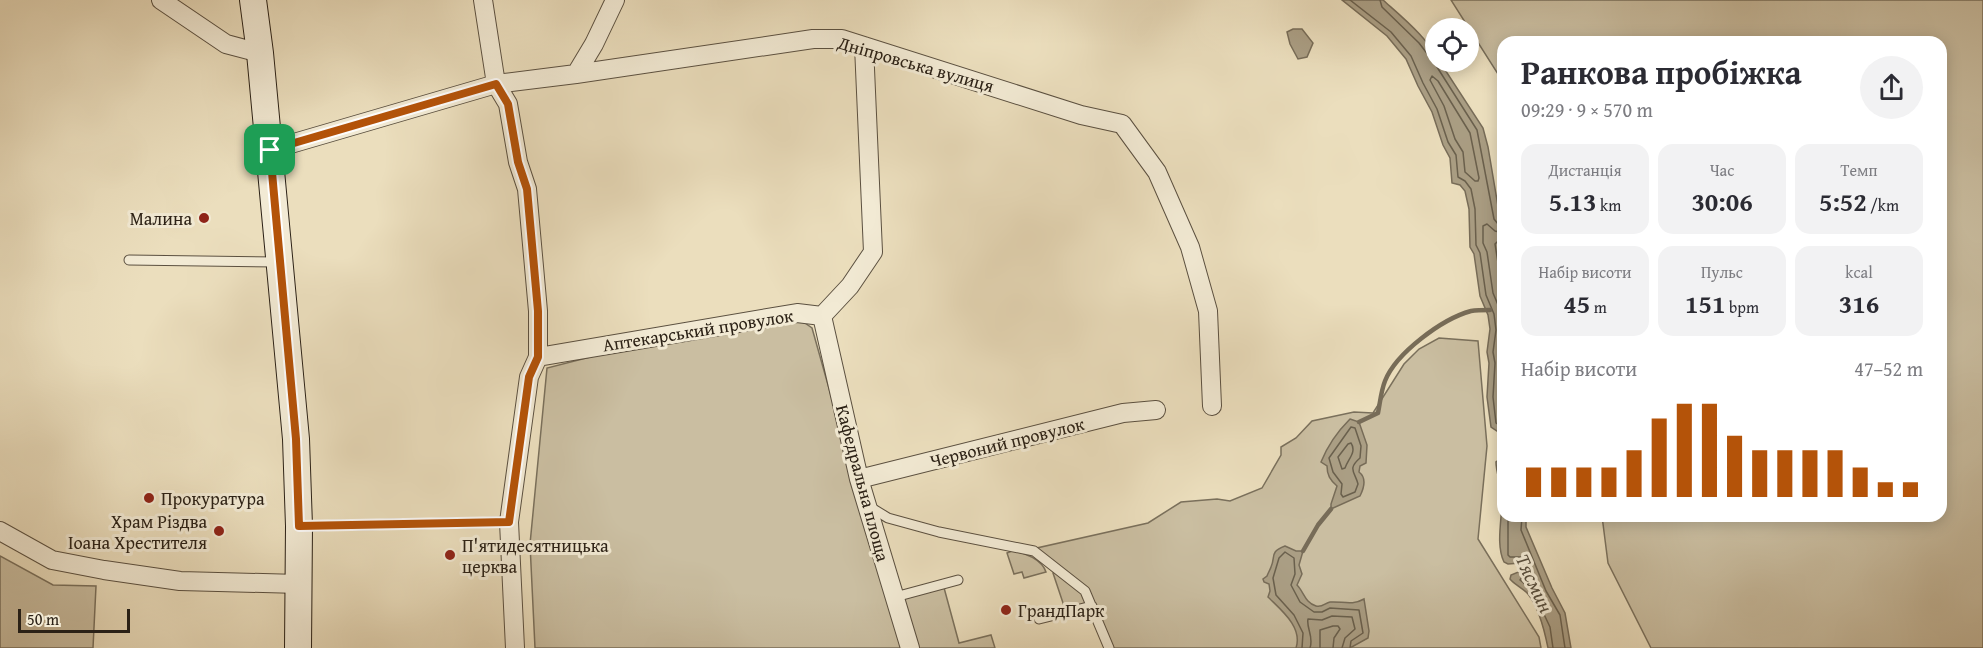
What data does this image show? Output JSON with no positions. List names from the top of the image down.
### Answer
{
  "streets": {
    "street": [
      "Дніпровська вулиця",
      "Аптекарський провулок",
      "Червоний провулок",
      "Кафедральна площа"
    ]
  },
  "crossings": [
    ["Аптекарський провулок", "Кафедральна площа"],
    ["Червоний провулок", "Кафедральна площа"]
  ],
  "water": ["Тясмин"],
  "places": [
    "Малина",
    "Прокуратура",
    "Храм Різдва Іоана Хрестителя",
    "П'ятидесятницька церква",
    "ГрандПарк"
  ],
  "scale_bar": "50 m",
  "page": {
    "heading": ["Ранкова пробіжка", "09:29 · 9 × 570 m"],
    "stats": [
      ["Дистанція", "5.13 km"],
      ["Час", "30:06"],
      ["Темп", "5:52 /km"],
      ["Набір висоти", "45 m"],
      ["Пульс", "151 bpm"],
      ["kcal", "316"]
    ],
    "chart": ["Набір висоти", "47–52 m"],
    "scale": "50 m"
  }
}
